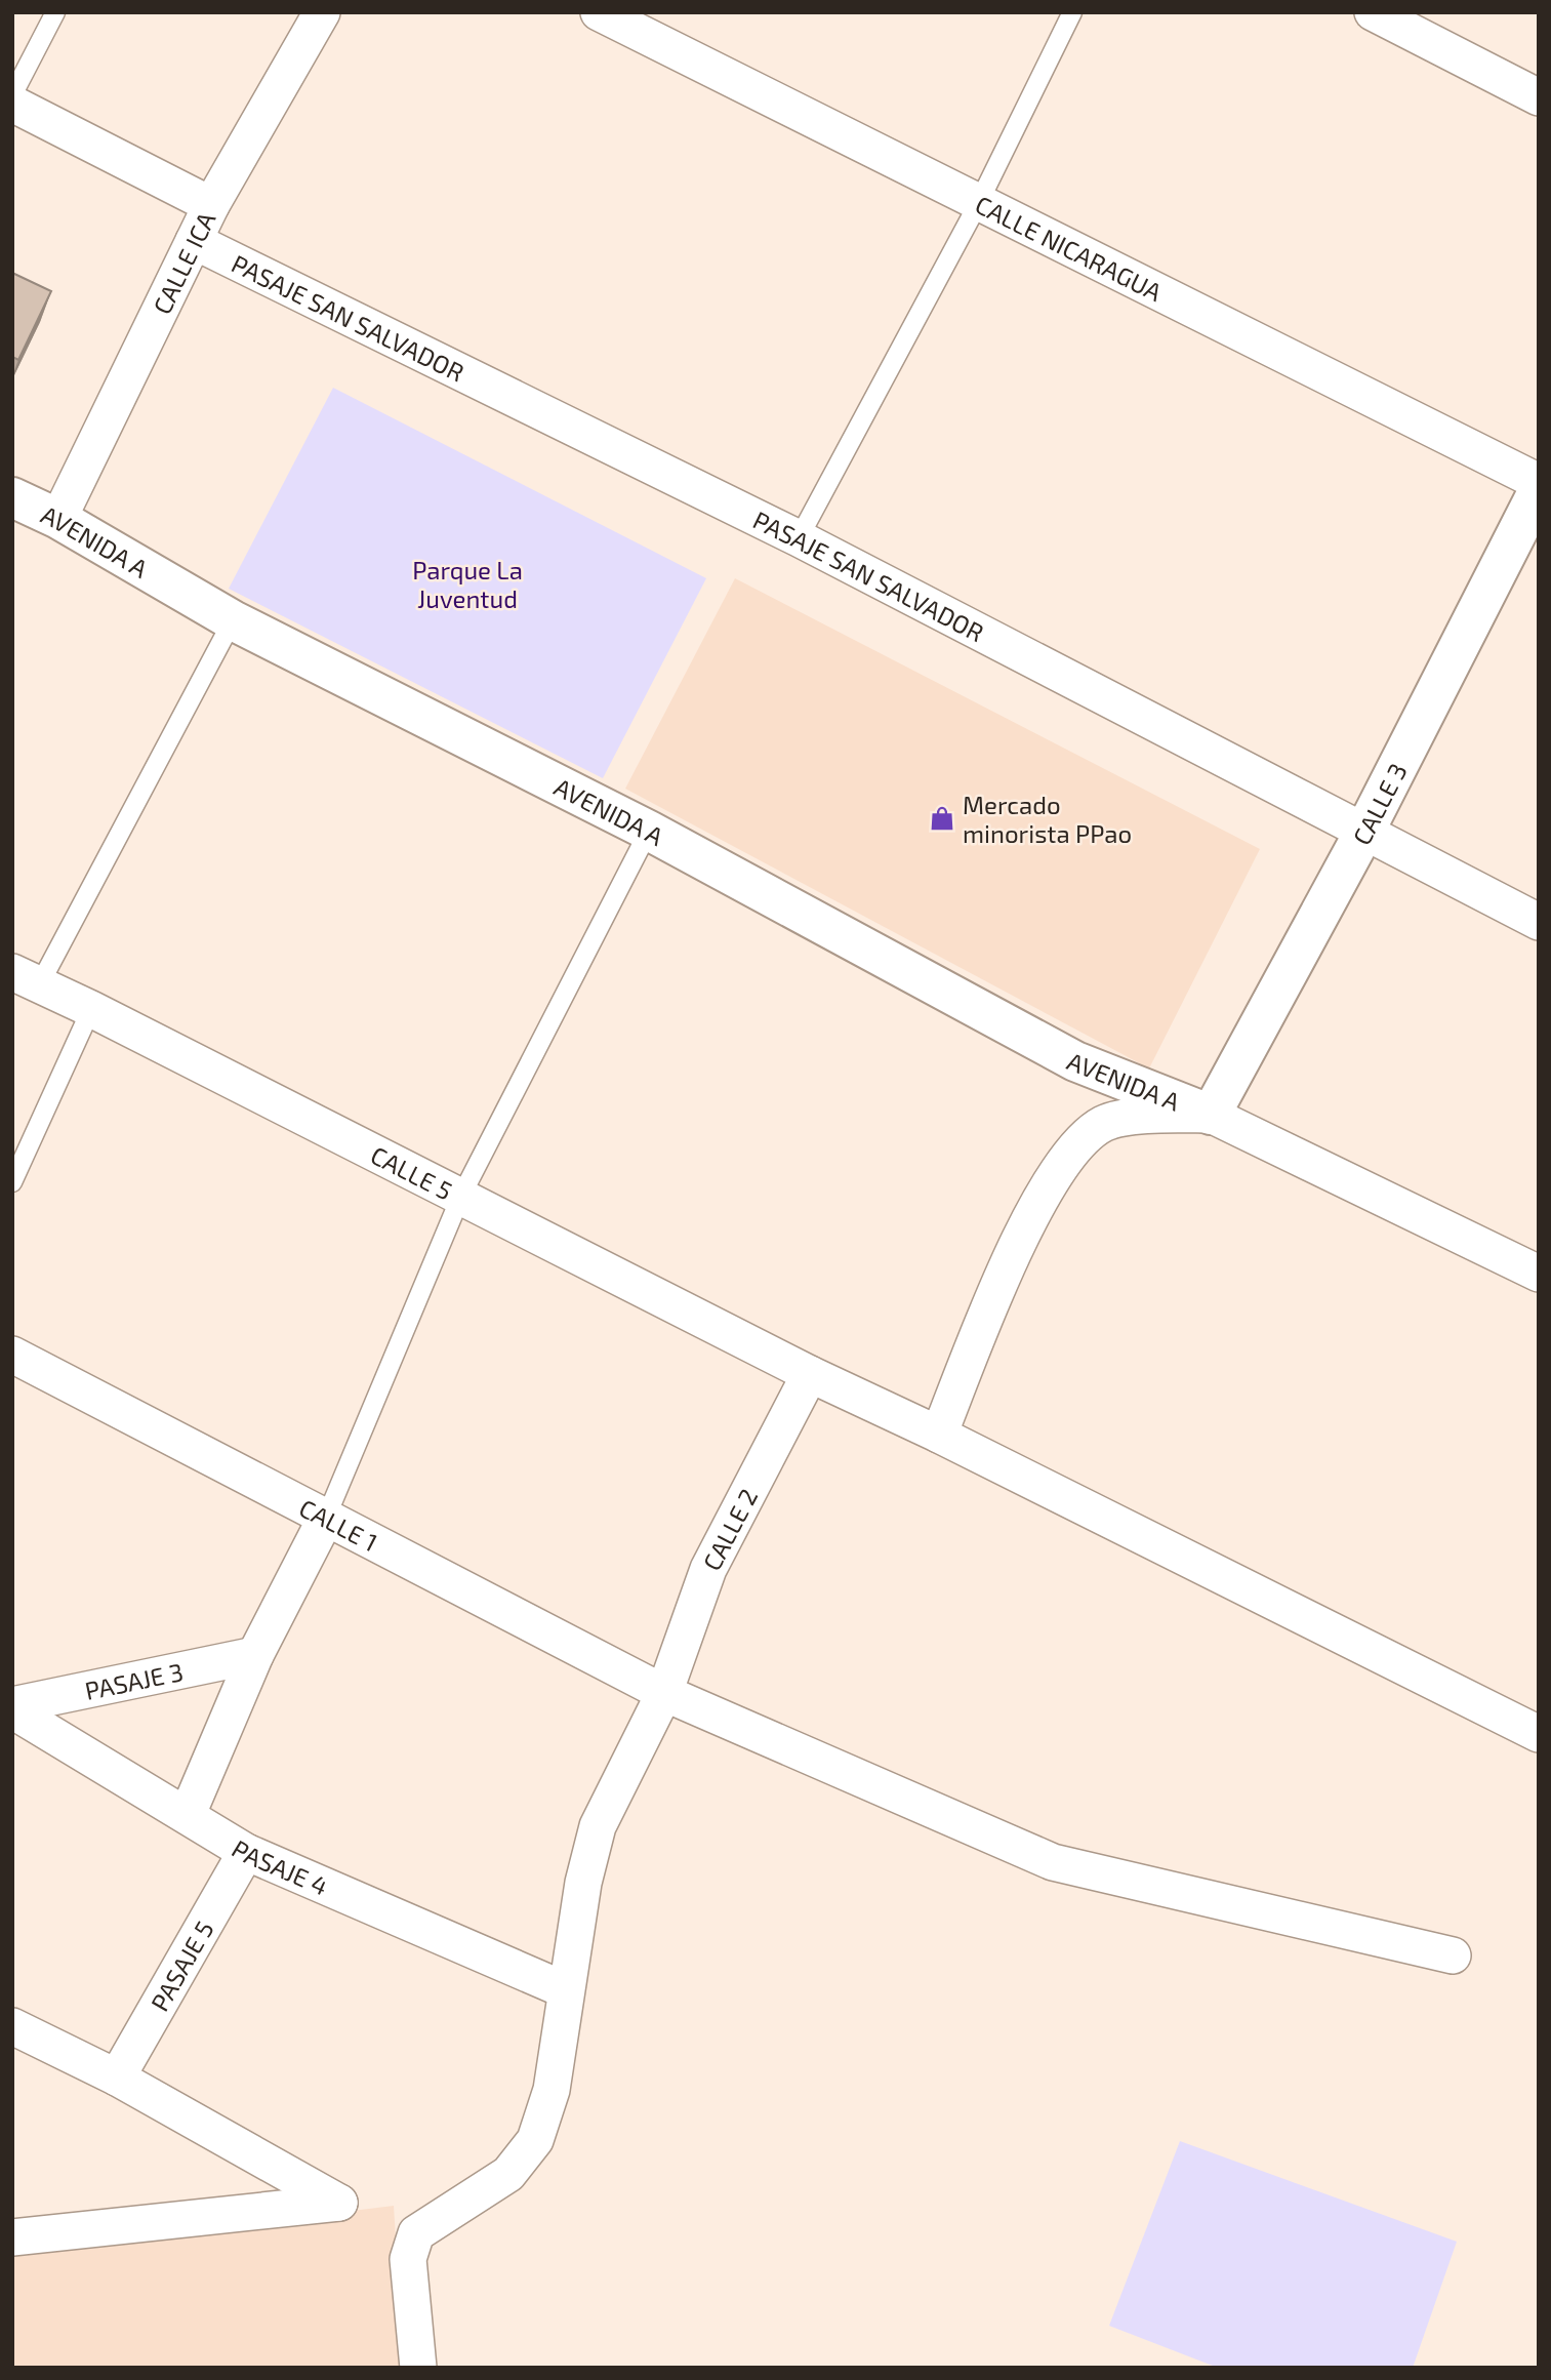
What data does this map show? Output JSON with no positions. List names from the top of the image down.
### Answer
{
  "streets": {
    "main road": ["AVENIDA A", "CALLE 3"],
    "street": [
      "CALLE NICARAGUA",
      "CALLE ICA",
      "PASAJE SAN SALVADOR",
      "CALLE 5",
      "CALLE 1",
      "CALLE 2",
      "PASAJE 3",
      "PASAJE 4",
      "PASAJE 5"
    ]
  },
  "crossings": [
    ["CALLE ICA", "PASAJE SAN SALVADOR"],
    ["CALLE ICA", "AVENIDA A"],
    ["PASAJE SAN SALVADOR", "CALLE 3"],
    ["AVENIDA A", "CALLE 3"],
    ["CALLE 5", "CALLE 2"],
    ["CALLE 1", "CALLE 2"],
    ["CALLE 2", "PASAJE 4"],
    ["PASAJE 4", "PASAJE 5"]
  ],
  "parks": ["Parque La Juventud"],
  "places": {
    "shop": ["Mercado minorista PPao"]
  }
}
